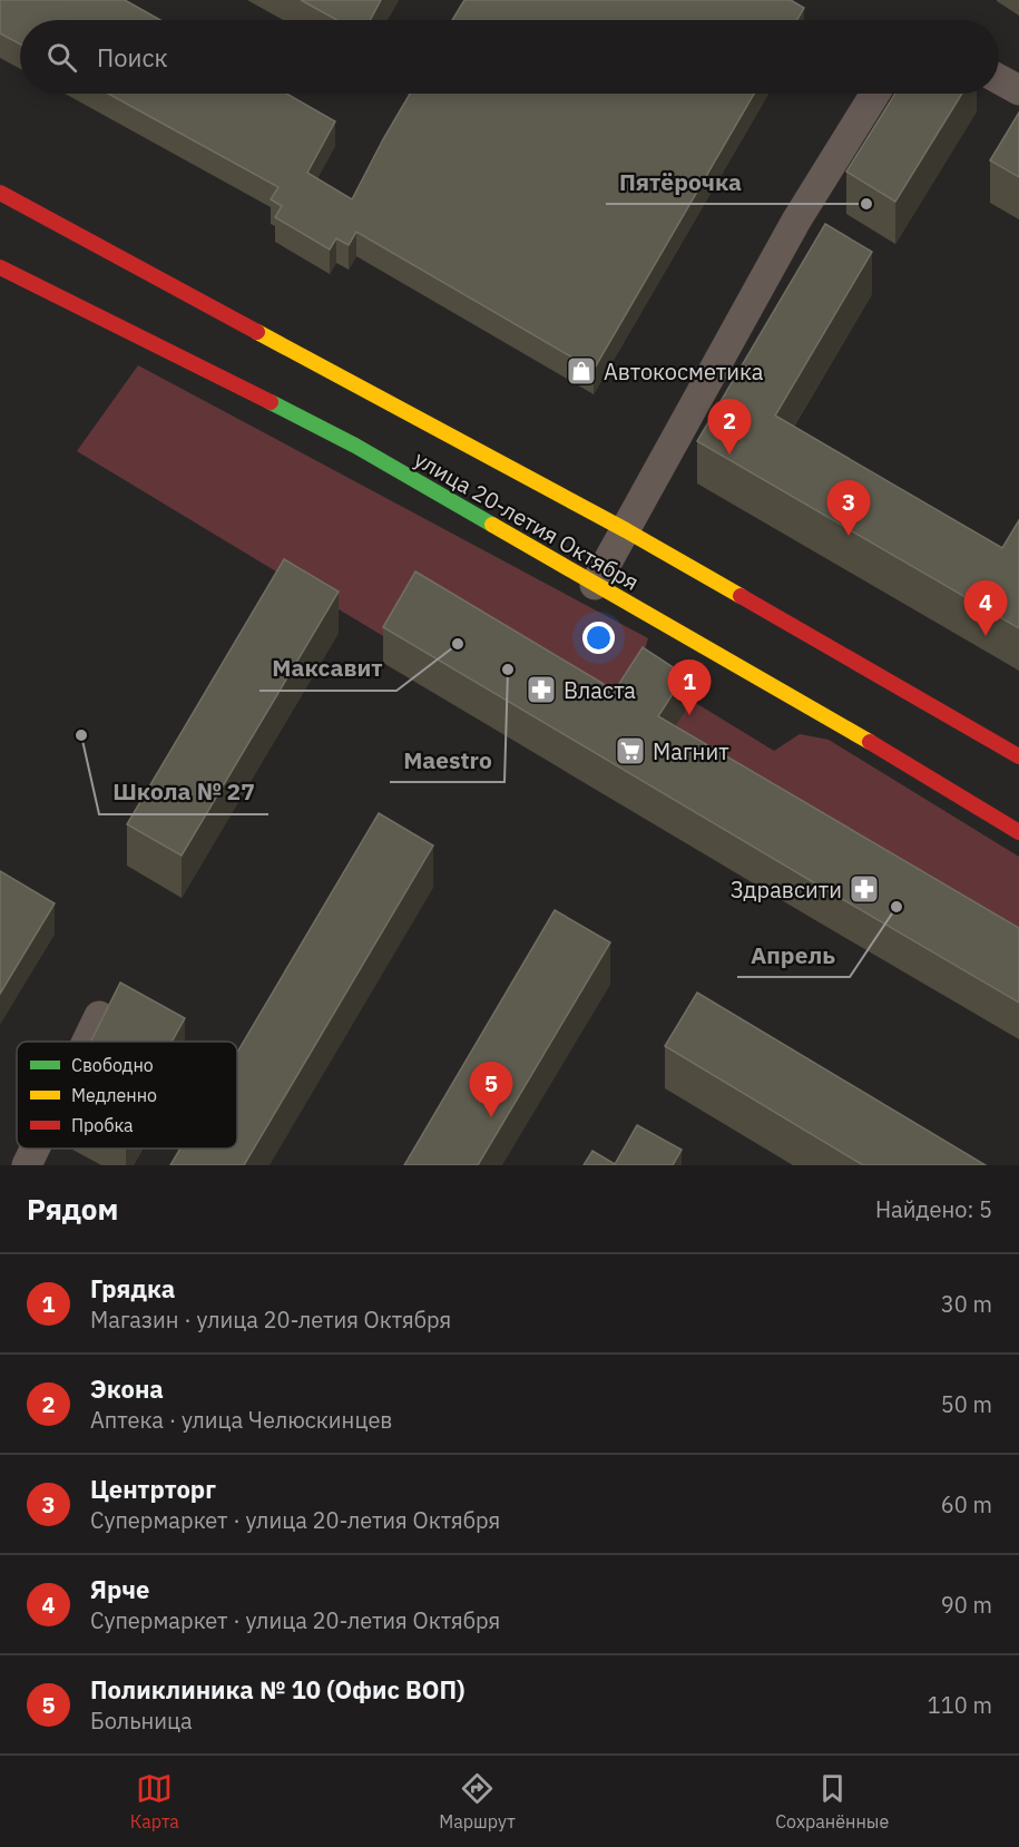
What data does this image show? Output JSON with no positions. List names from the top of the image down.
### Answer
{
  "streets": {
    "main road": ["улица 20-летия Октября"]
  },
  "places": {
    "other": [
      "Пятёрочка",
      "Максавит",
      "Maestro",
      "Школа № 27",
      "Апрель"
    ],
    "shop": ["Автокосметика"],
    "pharmacy": ["Власта", "Здравсити"],
    "supermarket": ["Магнит"]
  },
  "legend": ["Свободно", "Медленно", "Пробка"],
  "page": {
    "search": "Поиск",
    "pins": [
      "2",
      "3",
      "4",
      "1",
      "5"
    ],
    "heading": ["Рядом", "Найдено: 5"],
    "list": [
      {
        "mark": "1",
        "name": "Грядка",
        "note": "Магазин · улица 20-летия Октября",
        "value": "30 m"
      },
      {
        "mark": "2",
        "name": "Экона",
        "note": "Аптека · улица Челюскинцев",
        "value": "50 m"
      },
      {
        "mark": "3",
        "name": "Центрторг",
        "note": "Супермаркет · улица 20-летия Октября",
        "value": "60 m"
      },
      {
        "mark": "4",
        "name": "Ярче",
        "note": "Супермаркет · улица 20-летия Октября",
        "value": "90 m"
      },
      {
        "mark": "5",
        "name": "Поликлиника № 10 (Офис ВОП)",
        "note": "Больница",
        "value": "110 m"
      }
    ],
    "nav": ["Карта", "Маршрут", "Сохранённые"]
  }
}
